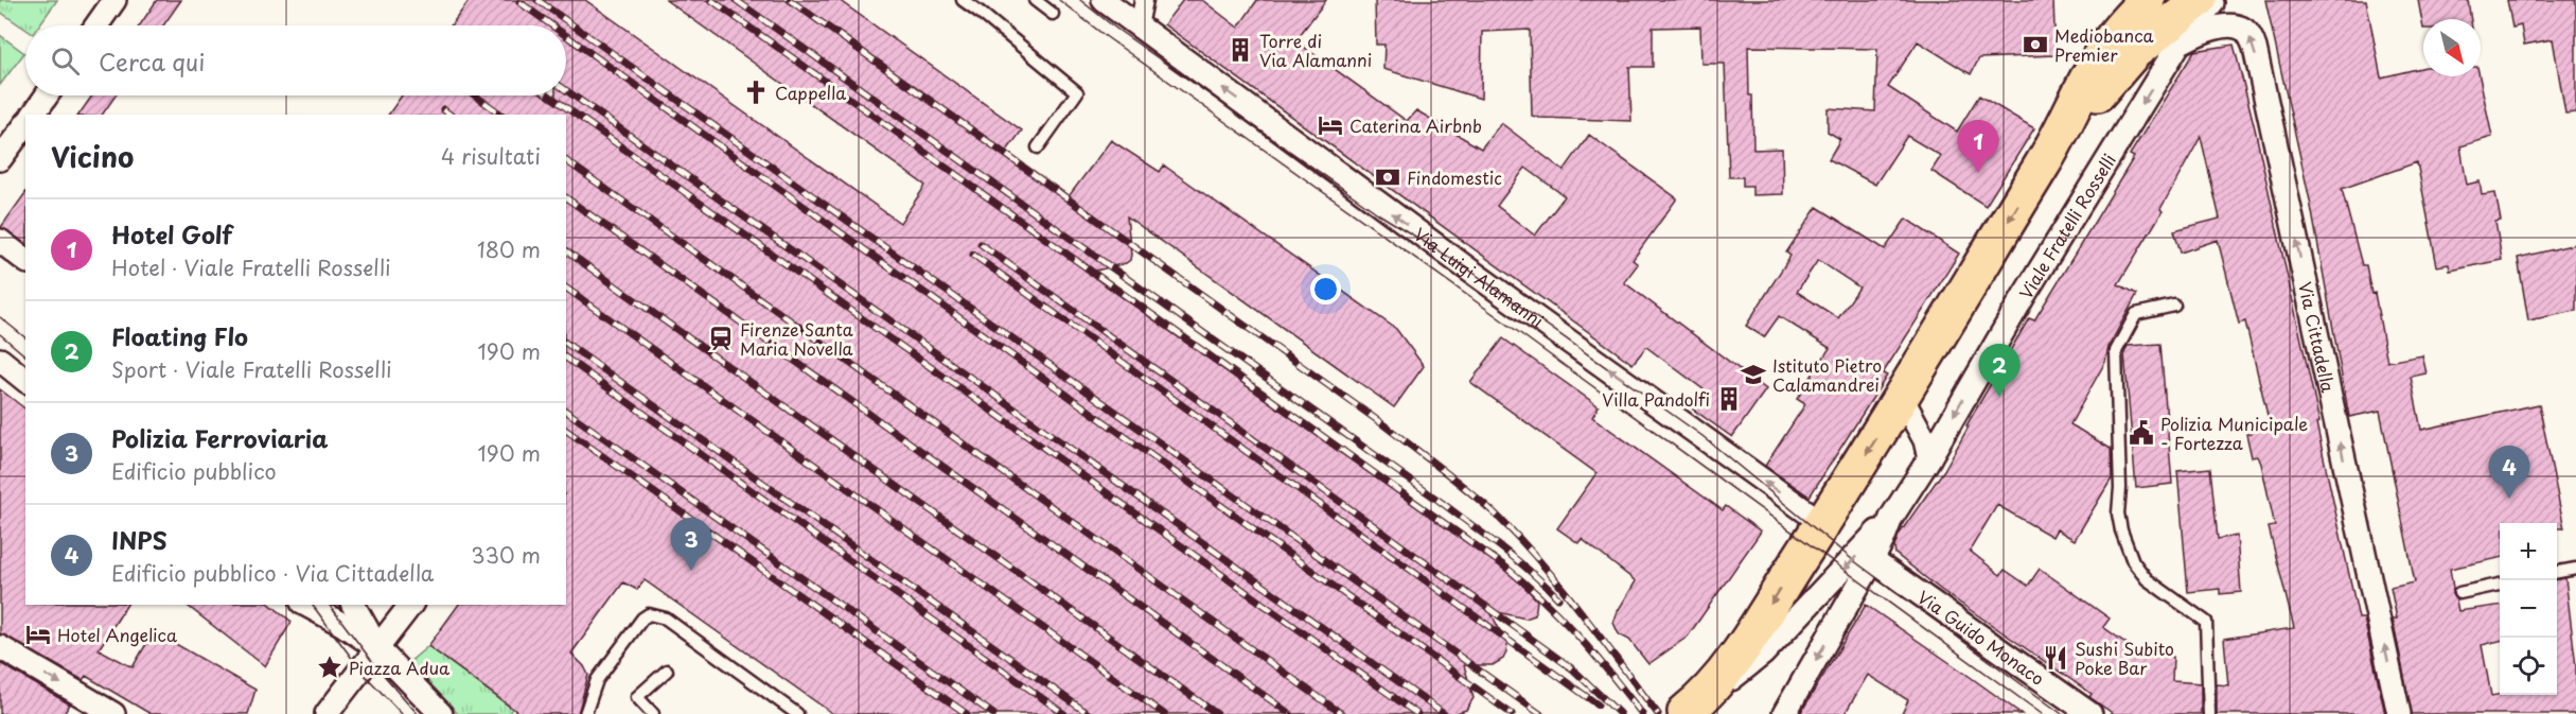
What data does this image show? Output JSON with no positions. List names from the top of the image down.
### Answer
{
  "streets": {
    "street": [
      "Viale Fratelli Rosselli",
      "Via Luigi Alamanni",
      "Via Cittadella",
      "Via Guido Monaco"
    ]
  },
  "crossings": [
    ["Viale Fratelli Rosselli", "Via Cittadella"],
    ["Viale Fratelli Rosselli", "Via Guido Monaco"]
  ],
  "one_way": ["Viale Fratelli Rosselli", "Via Luigi Alamanni", "Via Cittadella"],
  "places": {
    "bank": ["Mediobanca Premier", "Findomestic"],
    "building": ["Torre di Via Alamanni", "Villa Pandolfi"],
    "church": ["Cappella"],
    "hotel": ["Caterina Airbnb", "Hotel Angelica"],
    "station": ["Firenze Santa Maria Novella"],
    "school or university": ["Istituto Pietro Calamandrei"],
    "public building": ["Polizia Municipale - Fortezza"],
    "restaurant": ["Sushi Subito Poke Bar"],
    "place": ["Piazza Adua"]
  },
  "north": "bottom right",
  "page": {
    "search": "Cerca qui",
    "heading": ["Vicino", "4 risultati"],
    "pins": [
      "1",
      "2",
      "4",
      "3"
    ],
    "list": [
      {
        "mark": "1",
        "name": "Hotel Golf",
        "note": "Hotel · Viale Fratelli Rosselli",
        "value": "180 m"
      },
      {
        "mark": "2",
        "name": "Floating Flo",
        "note": "Sport · Viale Fratelli Rosselli",
        "value": "190 m"
      },
      {
        "mark": "3",
        "name": "Polizia Ferroviaria",
        "note": "Edificio pubblico",
        "value": "190 m"
      },
      {
        "mark": "4",
        "name": "INPS",
        "note": "Edificio pubblico · Via Cittadella",
        "value": "330 m"
      }
    ],
    "map_buttons": ["+", "−"]
  }
}
